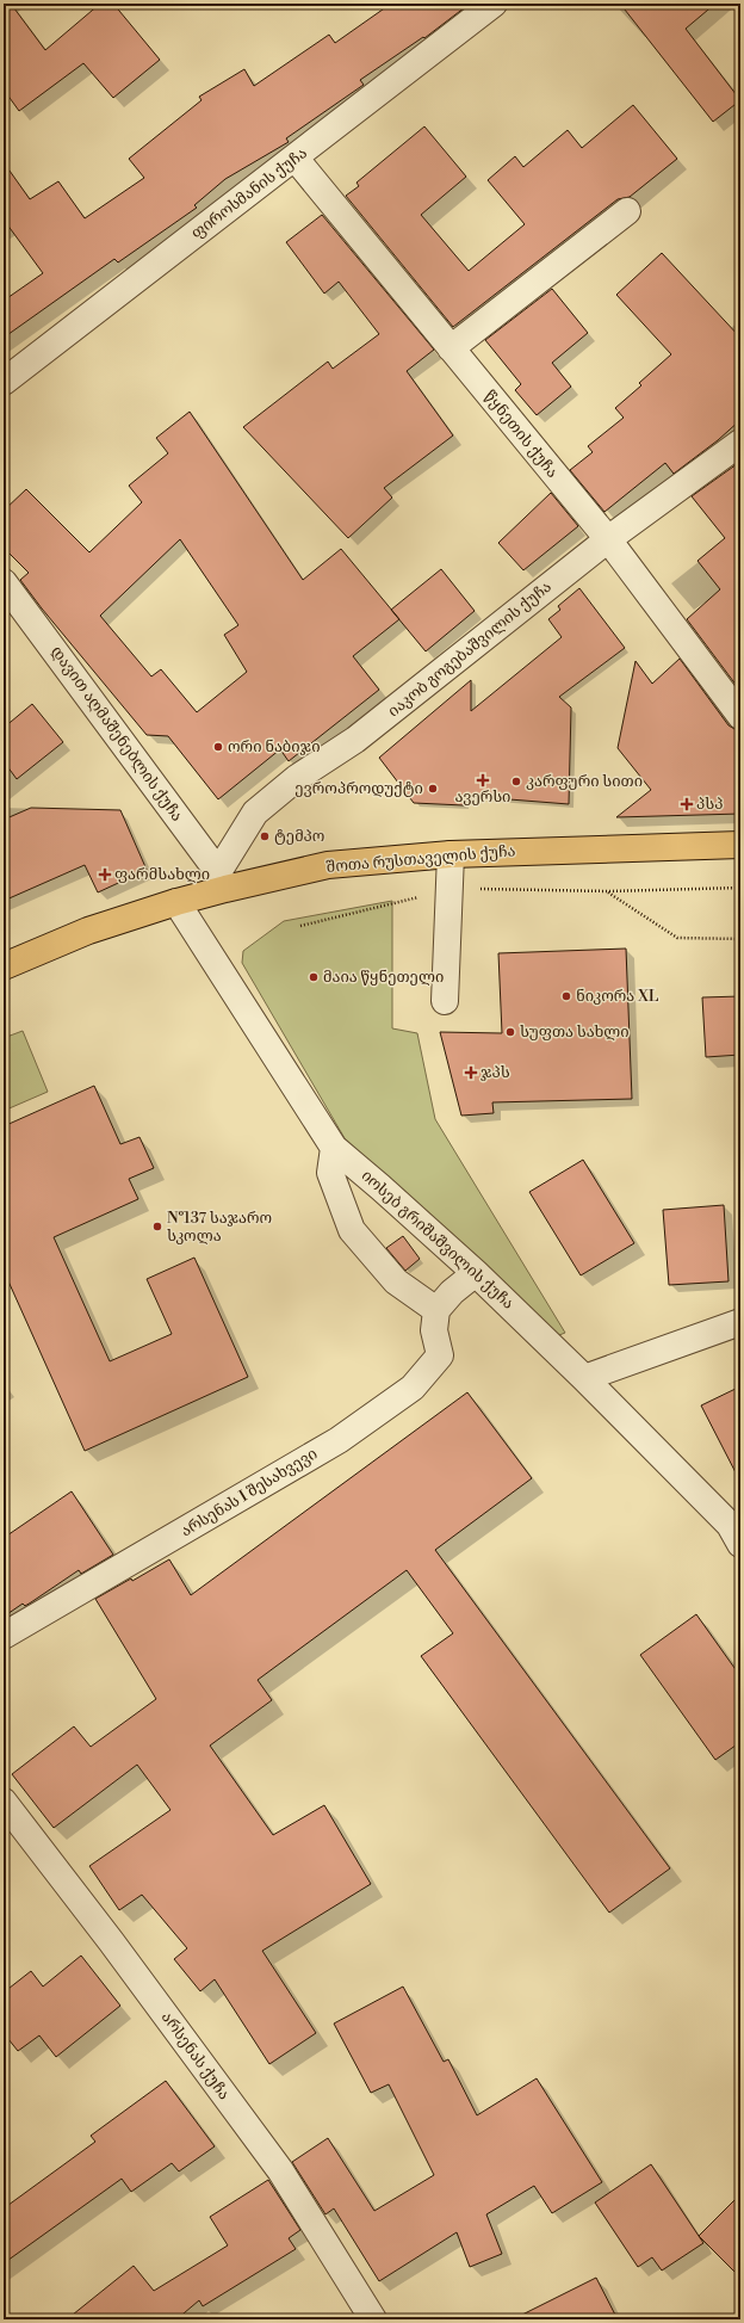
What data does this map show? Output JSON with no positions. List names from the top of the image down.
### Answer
{
  "streets": {
    "main road": ["შოთა რუსთაველის ქუჩა"],
    "street": [
      "ფიროსმანის ქუჩა",
      "წყნეთის ქუჩა",
      "იაკობ გოგებაშვილის ქუჩა",
      "დავით აღმაშენებლის ქუჩა",
      "იოსებ გრიშაშვილის ქუჩა",
      "არსენას I შესახვევი",
      "არსენას ქუჩა"
    ]
  },
  "crossings": [
    ["ფიროსმანის ქუჩა", "წყნეთის ქუჩა"],
    ["წყნეთის ქუჩა", "იაკობ გოგებაშვილის ქუჩა"],
    ["იაკობ გოგებაშვილის ქუჩა", "დავით აღმაშენებლის ქუჩა"],
    ["იაკობ გოგებაშვილის ქუჩა", "შოთა რუსთაველის ქუჩა"],
    ["დავით აღმაშენებლის ქუჩა", "შოთა რუსთაველის ქუჩა"],
    ["შოთა რუსთაველის ქუჩა", "იოსებ გრიშაშვილის ქუჩა"]
  ],
  "places": {
    "other": [
      "ორი ნაბიჯი",
      "კარფური სითი",
      "ევროპროდუქტი",
      "ტემპო",
      "მაია წყნეთელი",
      "ნიკორა XL",
      "სუფთა სახლი",
      "№137 საჯარო სკოლა"
    ],
    "health": [
      "ავერსი",
      "პსპ",
      "ფარმსახლი",
      "ჯპს"
    ]
  }
}
